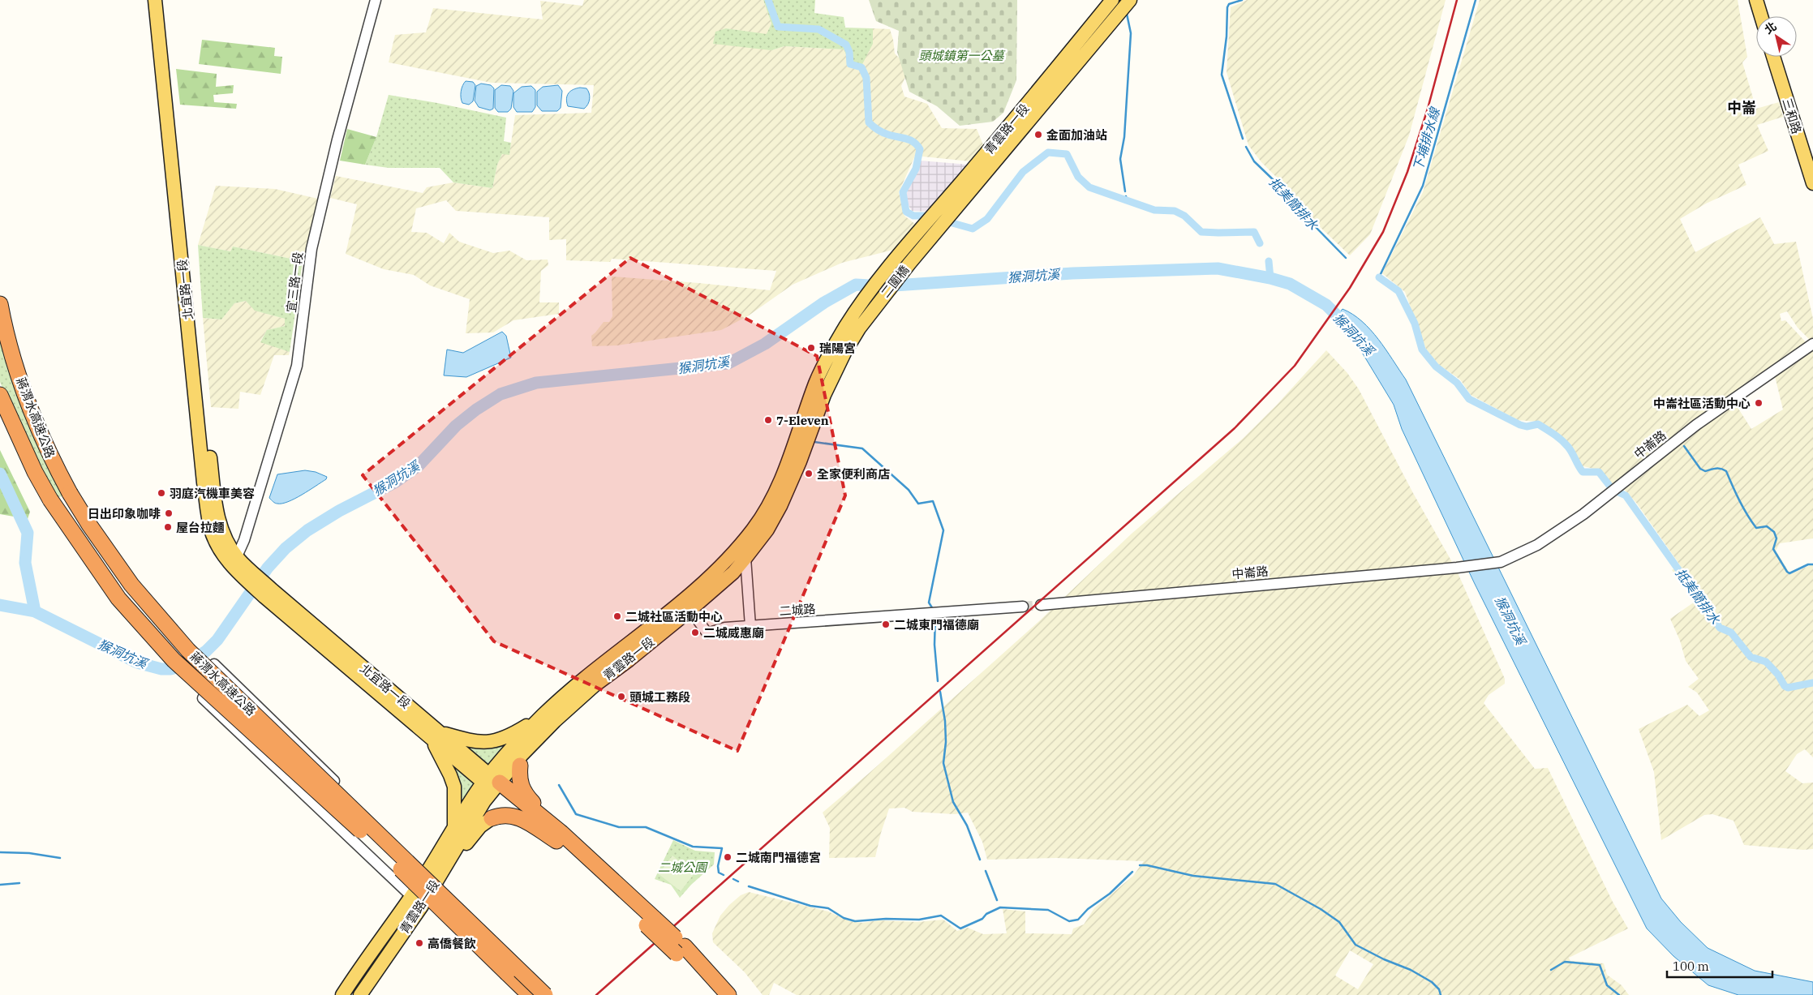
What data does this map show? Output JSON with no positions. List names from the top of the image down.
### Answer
{
  "streets": {
    "highway": ["蔣渭水高速公路"],
    "main road": [
      "三和路",
      "青雲路一段",
      "二圍橋",
      "北宜路一段"
    ],
    "street": ["宜三路一段", "中崙路", "二城路"]
  },
  "crossings": [
    ["青雲路一段", "二圍橋"],
    ["青雲路一段", "北宜路一段"],
    ["青雲路一段", "二城路"],
    ["宜三路一段", "北宜路一段"]
  ],
  "districts": ["中崙"],
  "water": ["下埔排水線", "抵美簡排水", "猴洞坑溪"],
  "parks": ["頭城鎮第一公墓", "二城公園"],
  "places": [
    "金面加油站",
    "瑞陽宮",
    "中崙社區活動中心",
    "7-Eleven",
    "全家便利商店",
    "羽庭汽機車美容",
    "日出印象咖啡",
    "屋台拉麵",
    "二城社區活動中心",
    "二城東門福德廟",
    "二城威惠廟",
    "頭城工務段",
    "二城南門福德宮",
    "高僑餐飲"
  ],
  "scale_bar": "100 m",
  "north": "top left"
}
